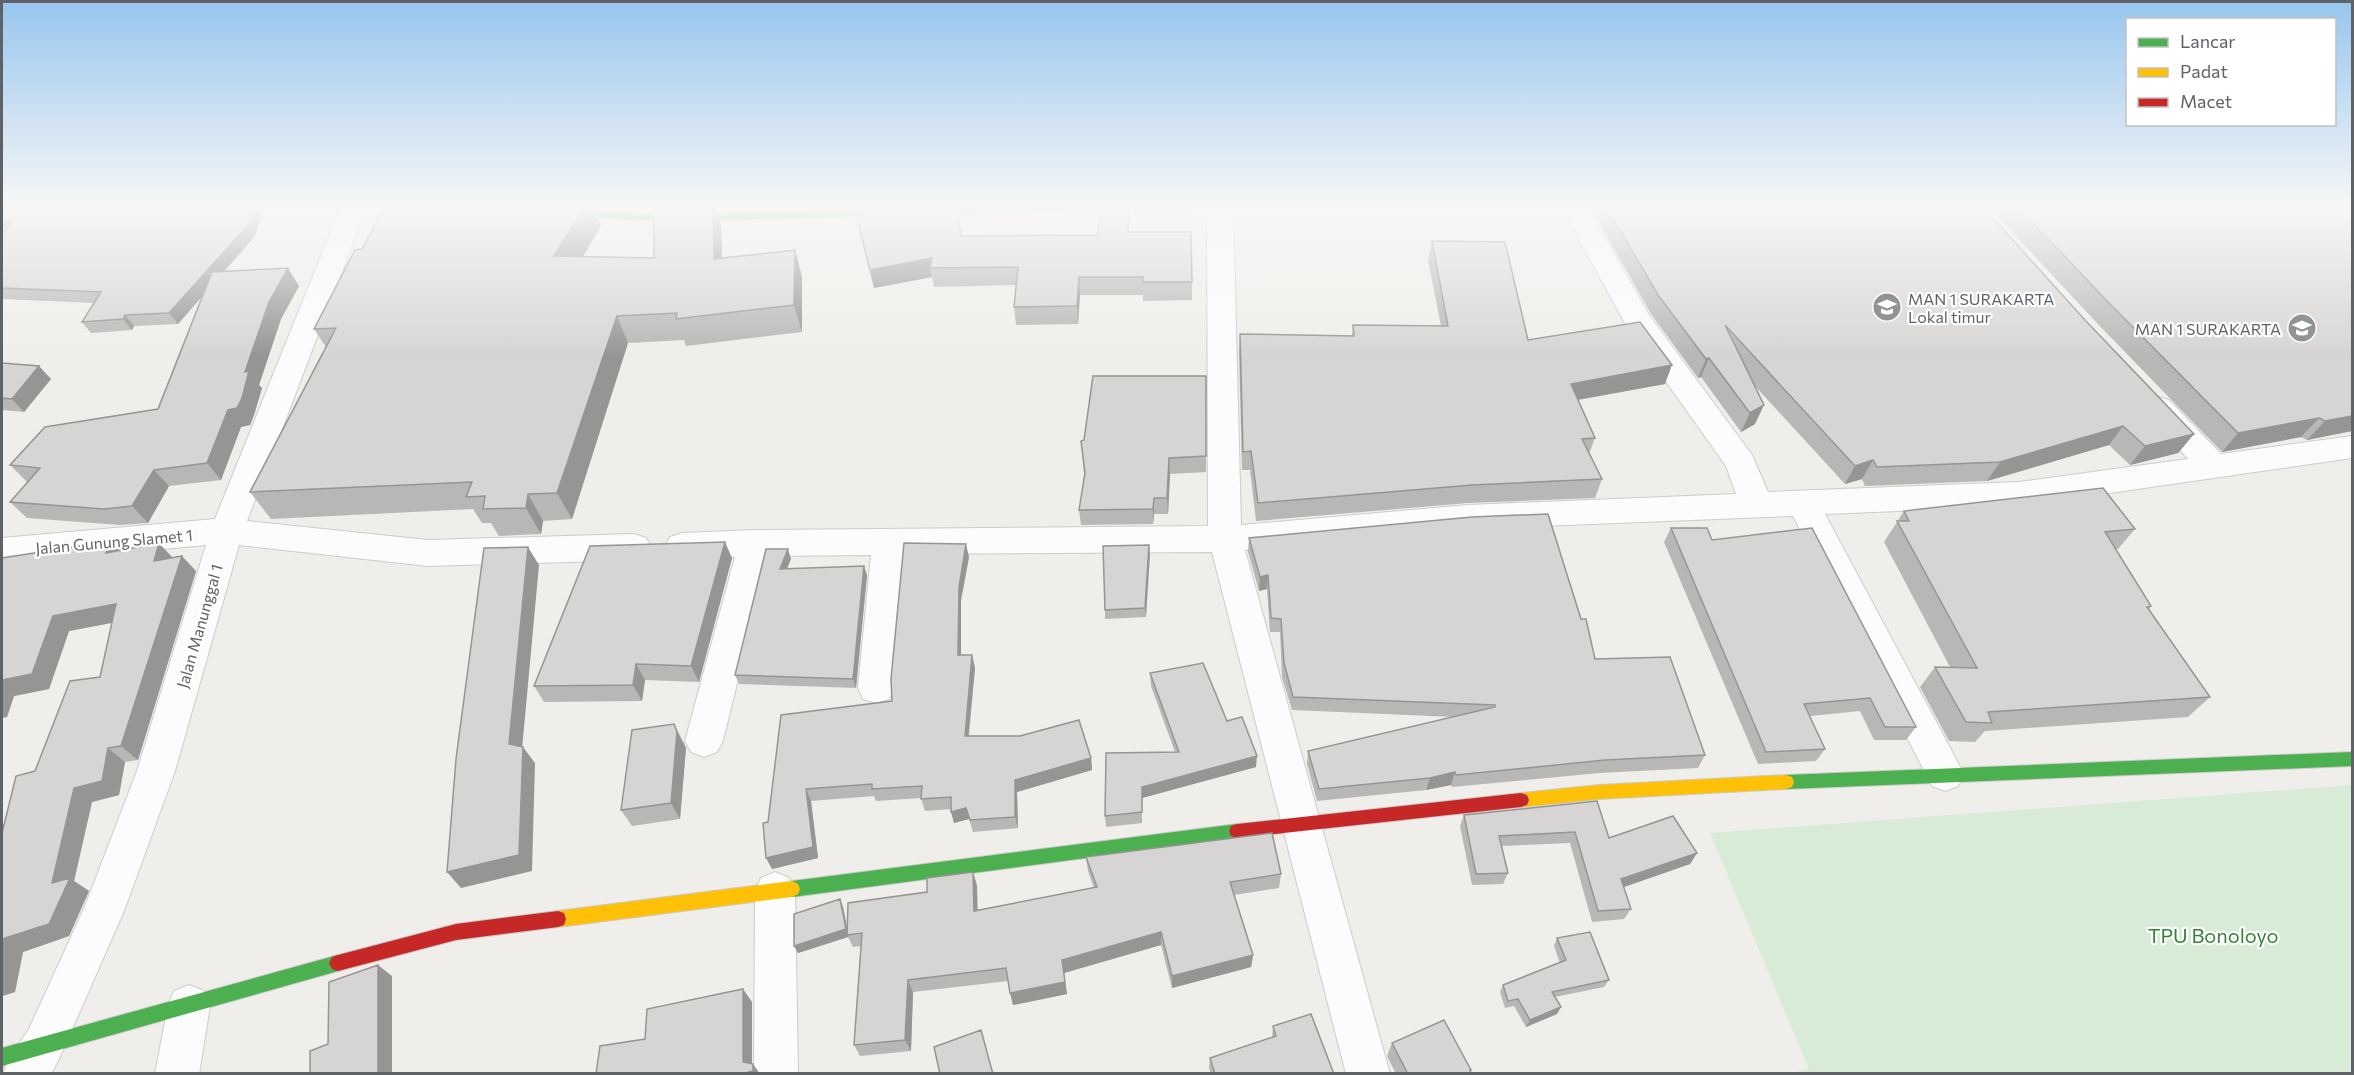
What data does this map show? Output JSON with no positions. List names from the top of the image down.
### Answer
{
  "streets": {
    "street": ["Jalan Gunung Slamet 1", "Jalan Manunggal 1"]
  },
  "crossings": [
    ["Jalan Gunung Slamet 1", "Jalan Manunggal 1"]
  ],
  "parks": ["TPU Bonoloyo"],
  "places": {
    "school or university": ["MAN 1 SURAKARTA Lokal timur", "MAN 1 SURAKARTA"]
  },
  "legend": ["Lancar", "Padat", "Macet"]
}
